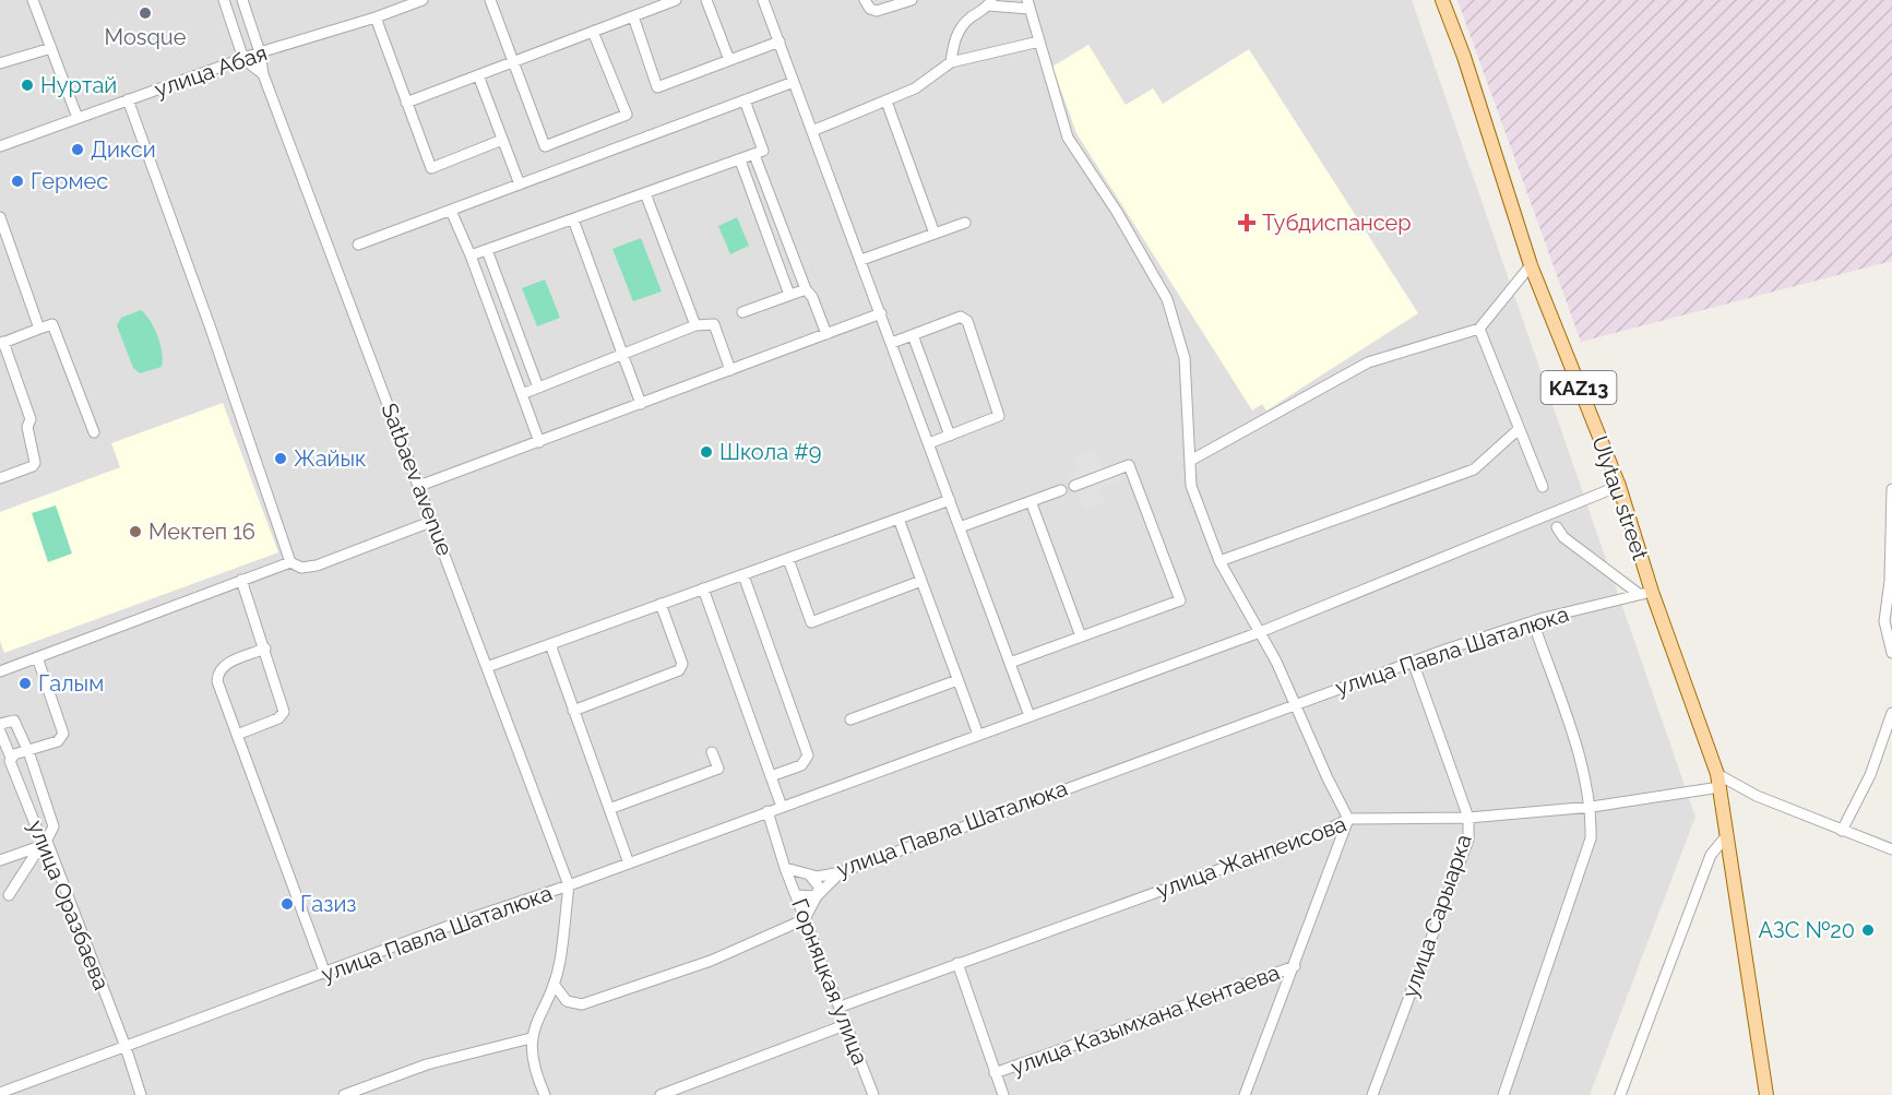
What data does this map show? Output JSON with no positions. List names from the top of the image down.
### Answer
{
  "streets": {
    "main road": ["KAZ13", "Ulytau street"],
    "street": [
      "улица Абая",
      "Satbaev avenue",
      "улица Павла Шаталюка",
      "улица Жанпеисова",
      "улица Оразбаева",
      "улица Сарыарка",
      "Горняцкая улица",
      "улица Казымхана Кентаева"
    ]
  },
  "crossings": [
    ["улица Абая", "Satbaev avenue"],
    ["KAZ13", "Ulytau street"],
    ["KAZ13", "улица Жанпеисова"],
    ["Satbaev avenue", "улица Павла Шаталюка"],
    ["Ulytau street", "улица Павла Шаталюка"],
    ["Ulytau street", "улица Жанпеисова"],
    ["улица Павла Шаталюка", "улица Оразбаева"],
    ["улица Павла Шаталюка", "улица Сарыарка"],
    ["улица Павла Шаталюка", "Горняцкая улица"],
    ["улица Жанпеисова", "улица Сарыарка"],
    ["улица Жанпеисова", "Горняцкая улица"]
  ],
  "places": {
    "other": [
      "Mosque",
      "Нуртай",
      "Дикси",
      "Гермес",
      "Школа #9",
      "Жайык",
      "Мектеп 16",
      "Галым",
      "Газиз",
      "АЗС №20"
    ],
    "health": ["Тубдиспансер"]
  }
}
